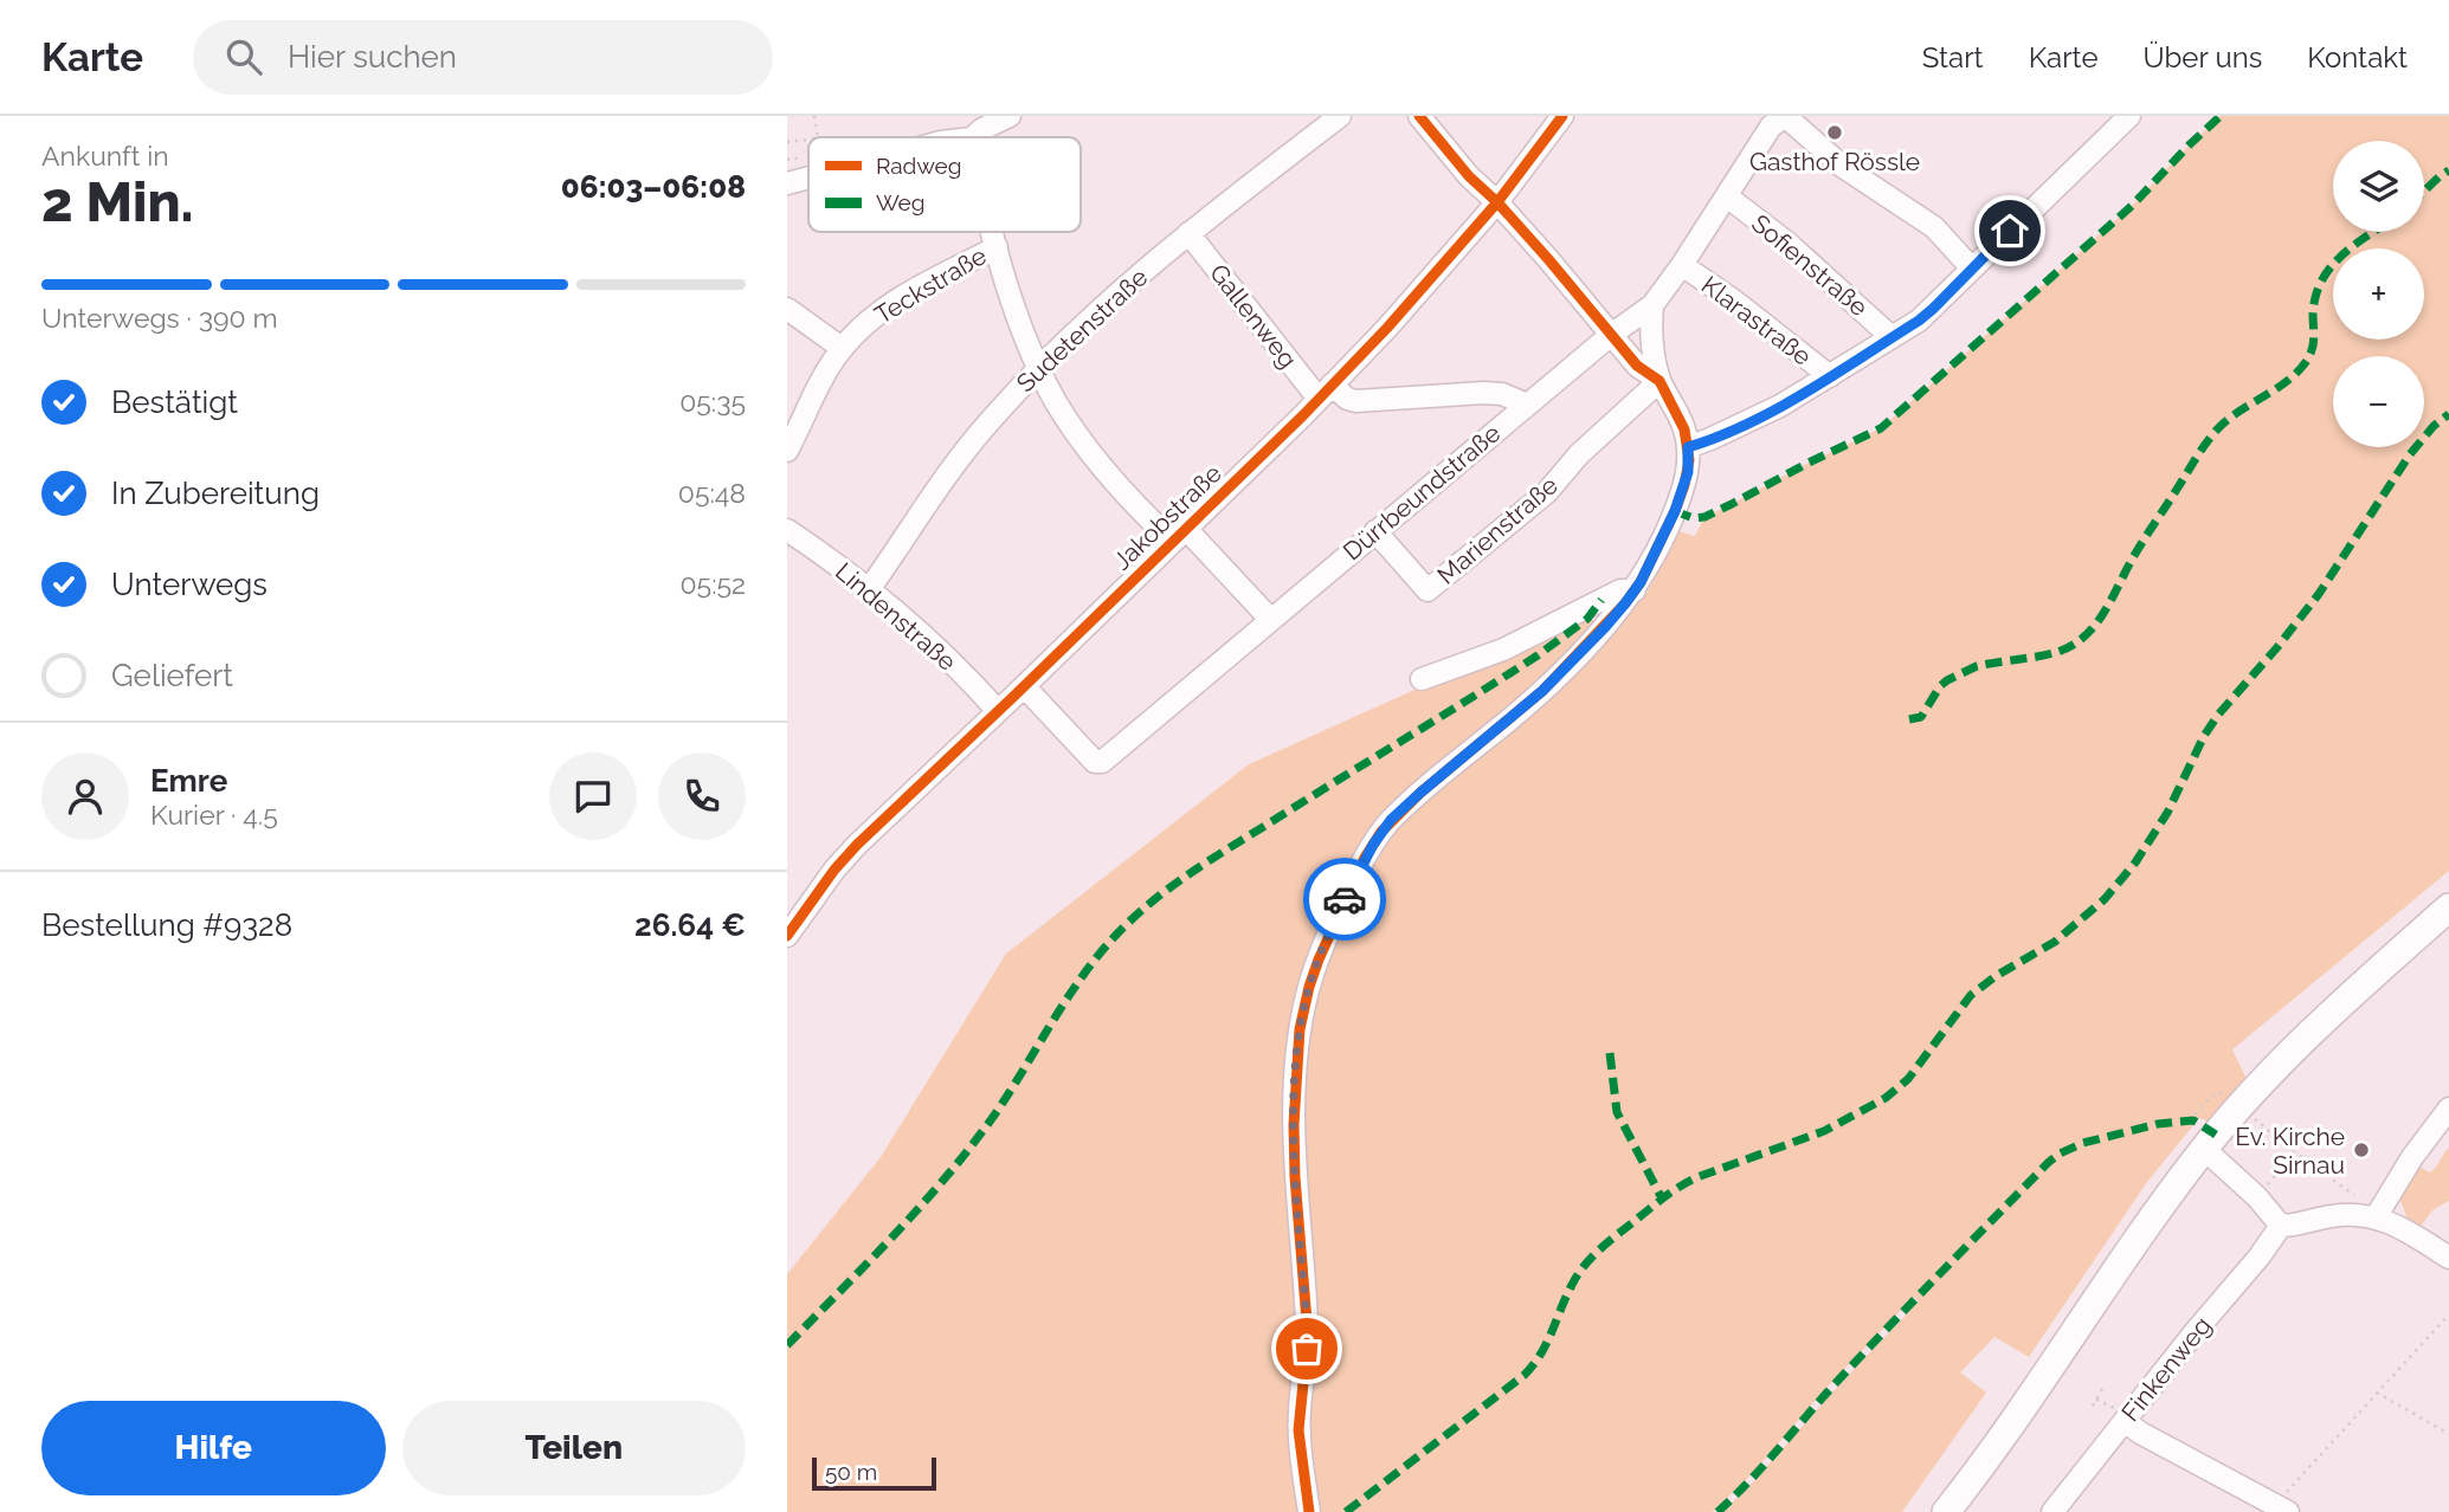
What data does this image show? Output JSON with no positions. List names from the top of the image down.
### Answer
{
  "streets": {
    "street": [
      "Sofienstraße",
      "Teckstraße",
      "Gallenweg",
      "Klarastraße",
      "Sudetenstraße",
      "Dürrbeundstraße",
      "Jakobstraße",
      "Marienstraße",
      "Lindenstraße",
      "Finkenweg"
    ]
  },
  "crossings": [
    ["Sofienstraße", "Dürrbeundstraße"],
    ["Gallenweg", "Sudetenstraße"],
    ["Gallenweg", "Dürrbeundstraße"],
    ["Gallenweg", "Jakobstraße"],
    ["Klarastraße", "Dürrbeundstraße"],
    ["Sudetenstraße", "Lindenstraße"],
    ["Dürrbeundstraße", "Jakobstraße"],
    ["Dürrbeundstraße", "Marienstraße"],
    ["Jakobstraße", "Lindenstraße"]
  ],
  "places": ["Gasthof Rössle", "Ev. Kirche Sirnau"],
  "legend": ["Radweg", "Weg"],
  "scale_bar": "50 m",
  "page": {
    "header": "Karte",
    "search": "Hier suchen",
    "nav": [
      "Start",
      "Karte",
      "Über uns",
      "Kontakt"
    ],
    "heading": ["2 Min.", "Ankunft in", "06:03–06:08"],
    "panel": [
      "Emre",
      "Kurier · 4.5",
      "Bestellung #9328",
      "26.64 €"
    ],
    "map_buttons": ["+", "−"],
    "bar": "Unterwegs · 390 m",
    "list": [
      ["Bestätigt", "05:35"],
      ["In Zubereitung", "05:48"],
      ["Unterwegs", "05:52"],
      "Geliefert"
    ],
    "buttons": ["Hilfe", "Teilen"],
    "scale": "50 m"
  }
}
